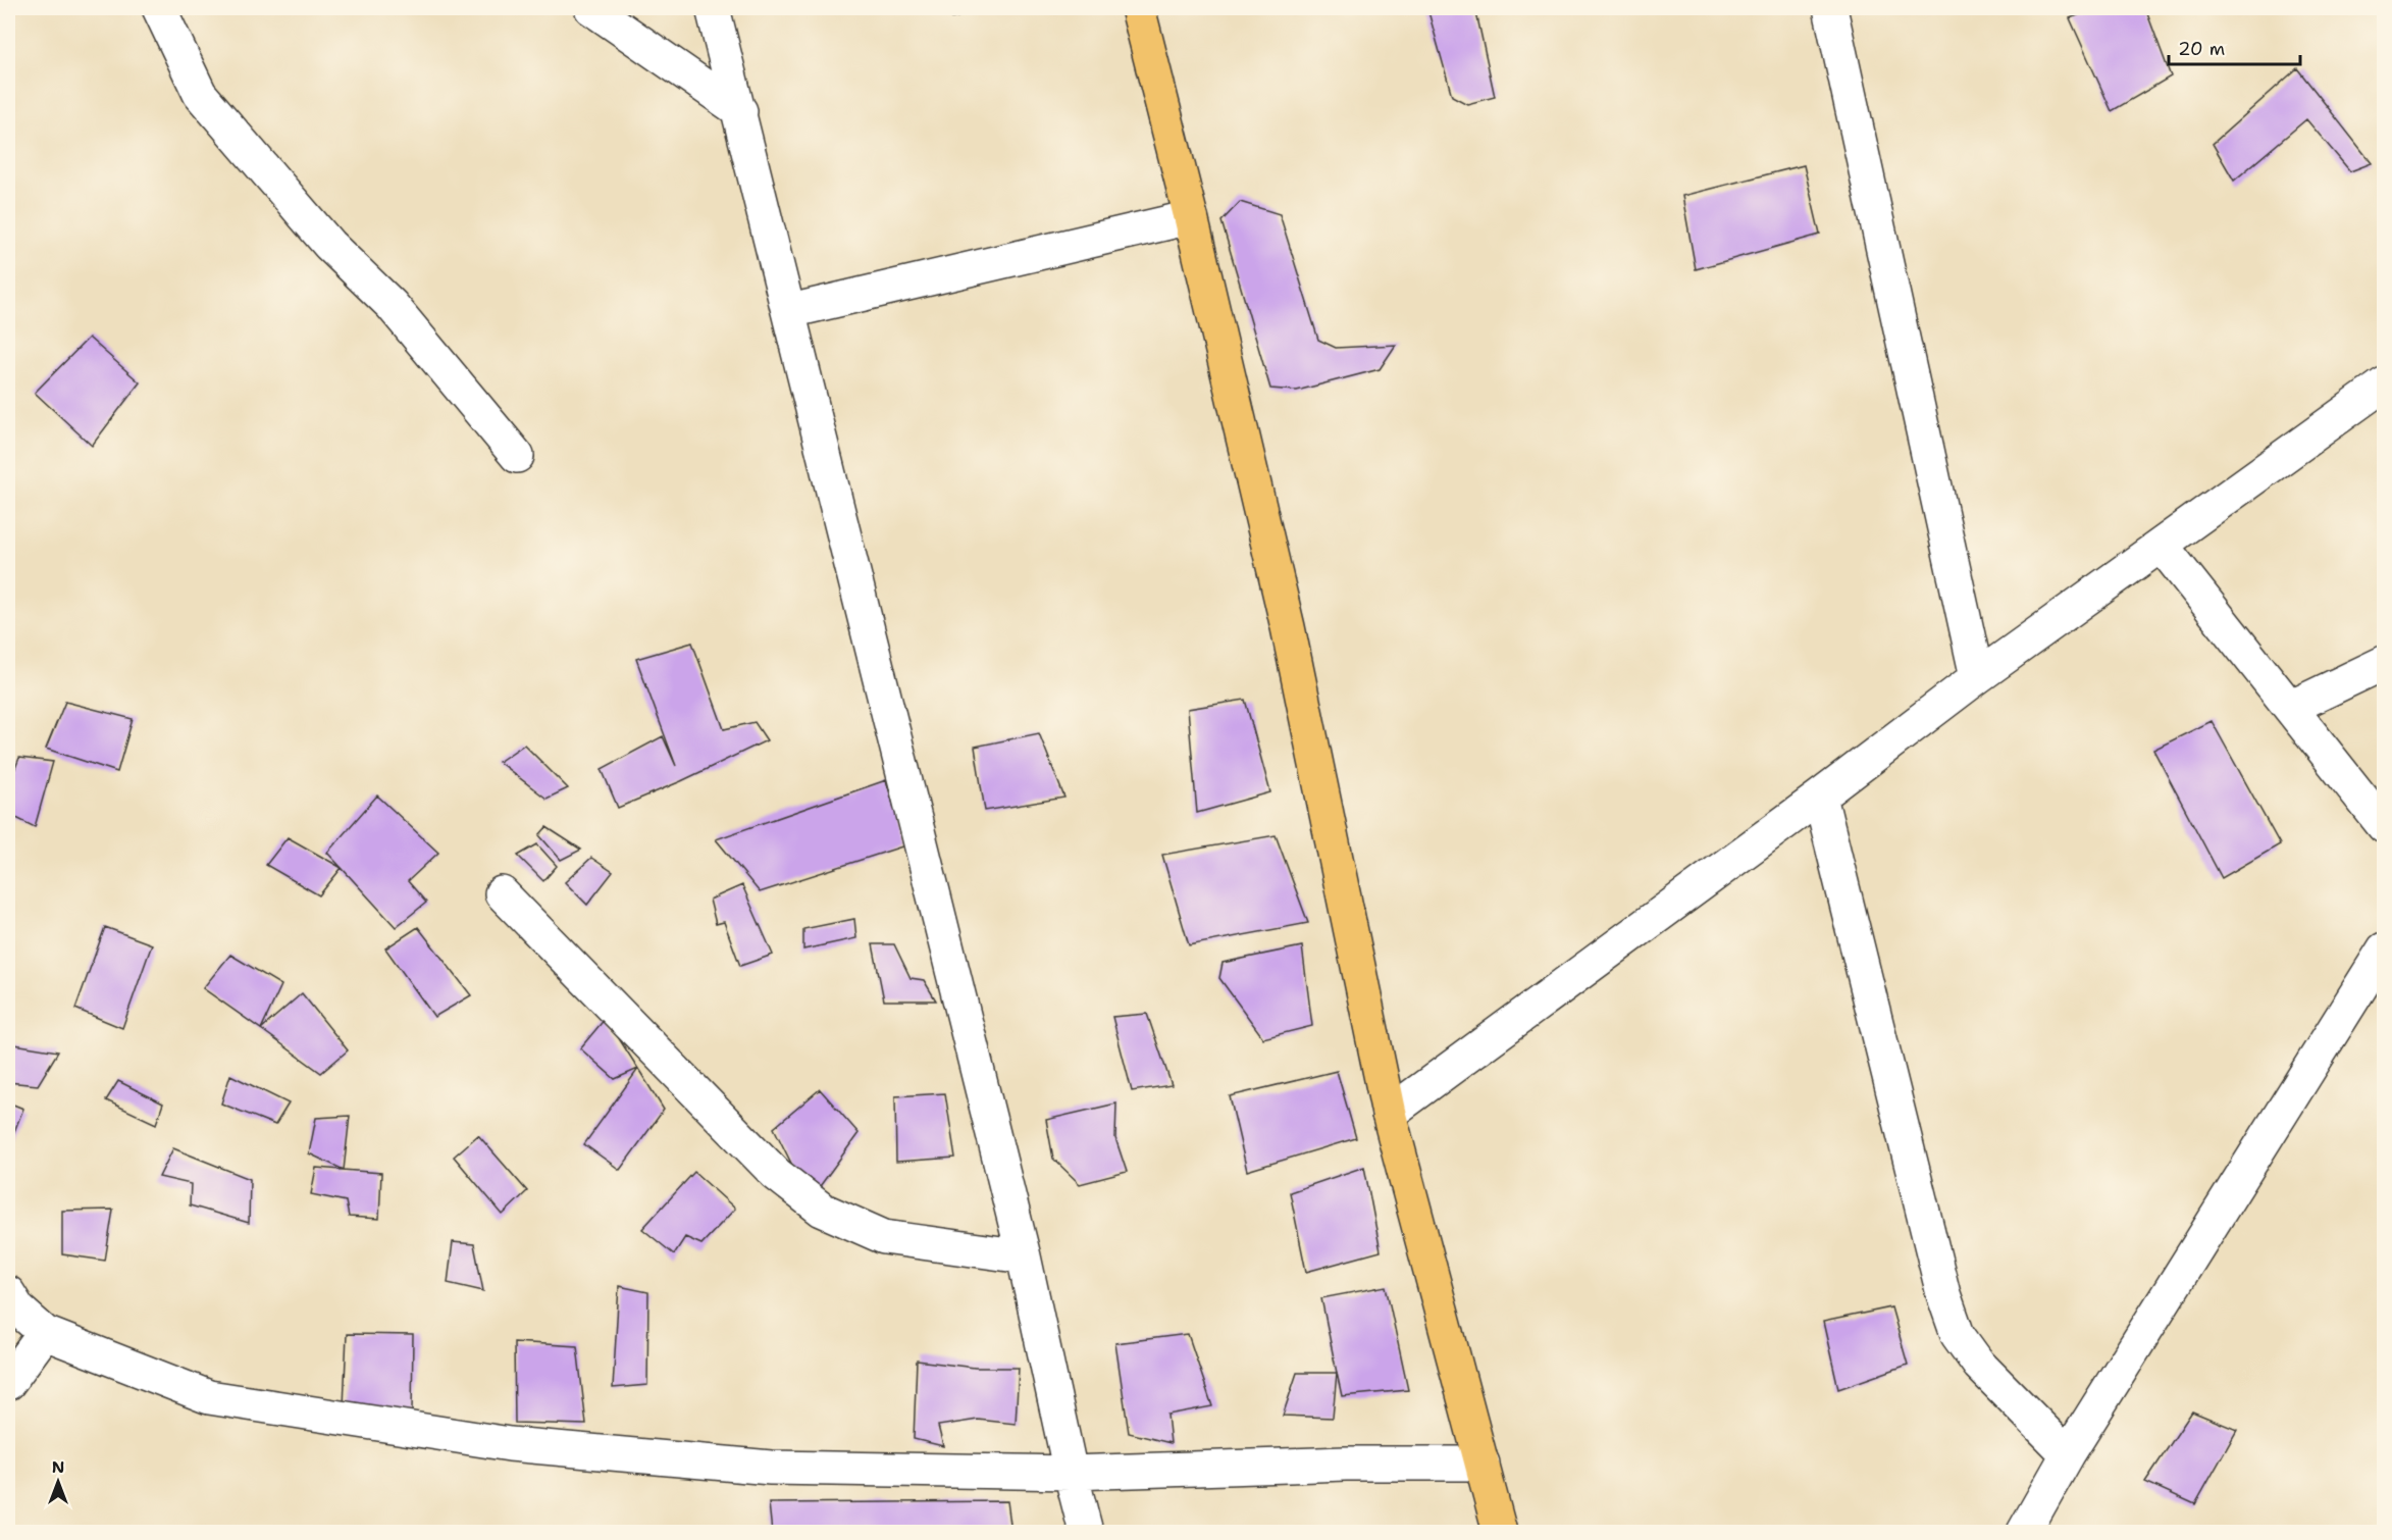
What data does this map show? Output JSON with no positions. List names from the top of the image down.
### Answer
{
  "scale_bar": "20 m",
  "north": "top"
}
